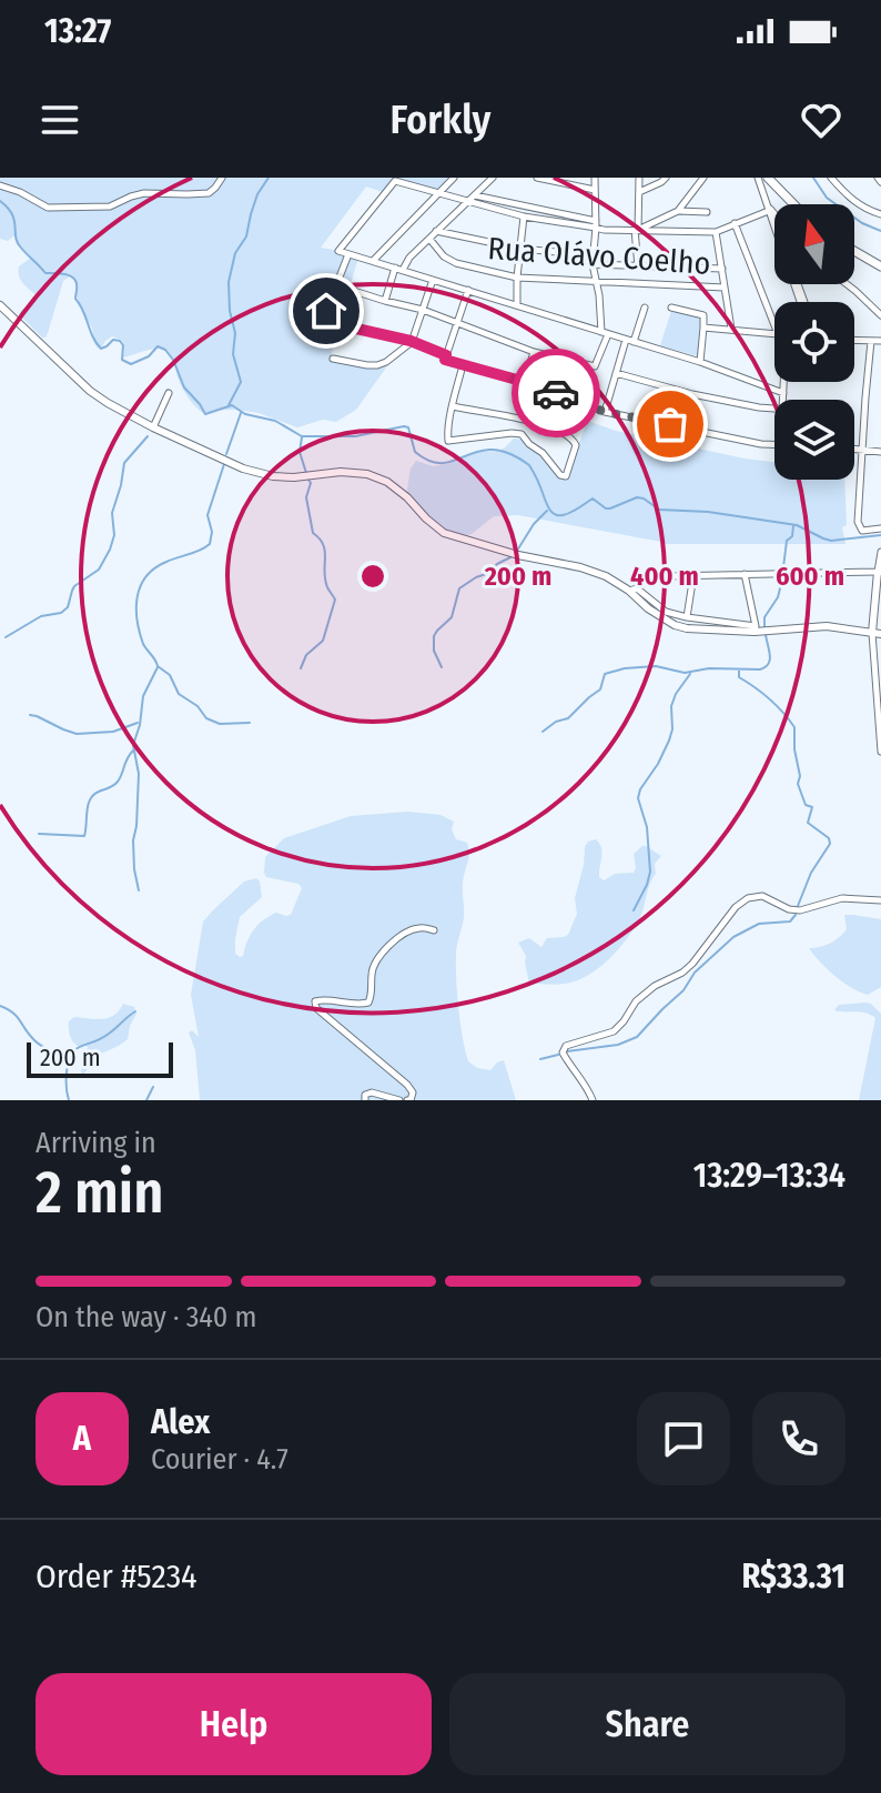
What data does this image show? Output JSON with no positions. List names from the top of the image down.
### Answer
{
  "streets": {
    "street": ["Rua Olávo Coelho"]
  },
  "scale_bar": "200 m",
  "north": "top",
  "page": {
    "status": "13:27",
    "header": "Forkly",
    "scale": "200 m",
    "heading": ["2 min", "Arriving in", "13:29–13:34"],
    "panel": [
      "Alex",
      "Courier · 4.7",
      "Order #5234",
      "R$33.31"
    ],
    "bar": "On the way · 340 m",
    "round": "A",
    "buttons": ["Help", "Share"]
  },
  "rings": ["200 m", "400 m", "600 m"]
}
